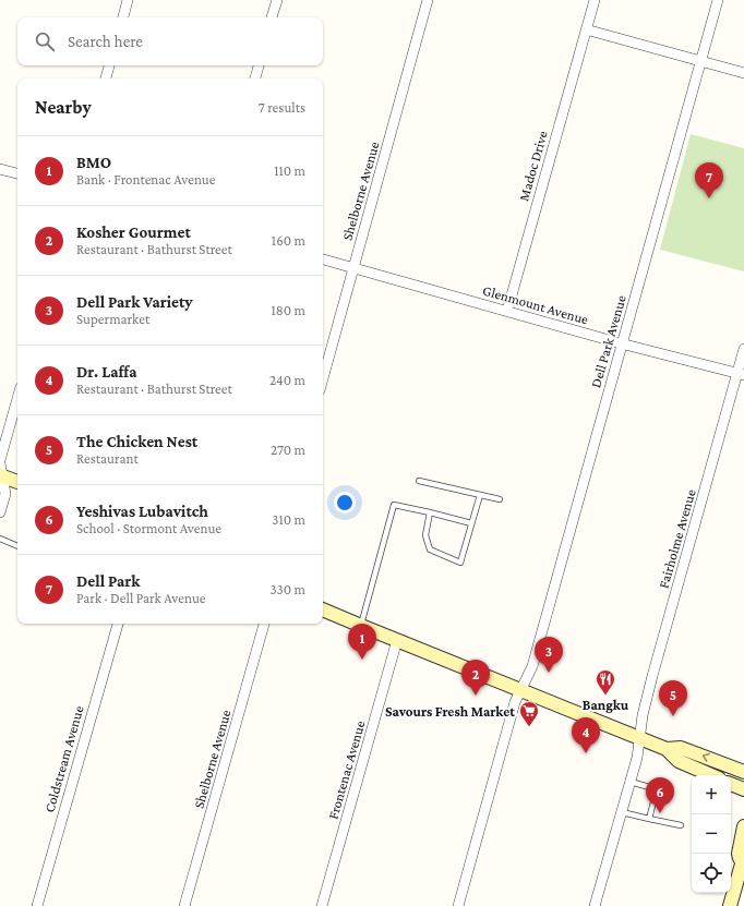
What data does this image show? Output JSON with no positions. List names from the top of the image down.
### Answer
{
  "streets": {
    "street": [
      "Madoc Drive",
      "Shelborne Avenue",
      "Glenmount Avenue",
      "Dell Park Avenue",
      "Fairholme Avenue",
      "Coldstream Avenue",
      "Frontenac Avenue"
    ]
  },
  "crossings": [
    ["Madoc Drive", "Glenmount Avenue"],
    ["Shelborne Avenue", "Glenmount Avenue"],
    ["Glenmount Avenue", "Dell Park Avenue"],
    ["Glenmount Avenue", "Fairholme Avenue"]
  ],
  "places": {
    "restaurant": ["Bangku"],
    "supermarket": ["Savours Fresh Market"]
  },
  "page": {
    "search": "Search here",
    "heading": ["Nearby", "7 results"],
    "list": [
      {
        "mark": "1",
        "name": "BMO",
        "note": "Bank · Frontenac Avenue",
        "value": "110 m"
      },
      {
        "mark": "2",
        "name": "Kosher Gourmet",
        "note": "Restaurant · Bathurst Street",
        "value": "160 m"
      },
      {
        "mark": "3",
        "name": "Dell Park Variety",
        "note": "Supermarket",
        "value": "180 m"
      },
      {
        "mark": "4",
        "name": "Dr. Laffa",
        "note": "Restaurant · Bathurst Street",
        "value": "240 m"
      },
      {
        "mark": "5",
        "name": "The Chicken Nest",
        "note": "Restaurant",
        "value": "270 m"
      },
      {
        "mark": "6",
        "name": "Yeshivas Lubavitch",
        "note": "School · Stormont Avenue",
        "value": "310 m"
      },
      {
        "mark": "7",
        "name": "Dell Park",
        "note": "Park · Dell Park Avenue",
        "value": "330 m"
      }
    ],
    "pins": [
      "7",
      "1",
      "3",
      "2",
      "5",
      "4",
      "6"
    ],
    "map_buttons": ["+", "−"]
  }
}
